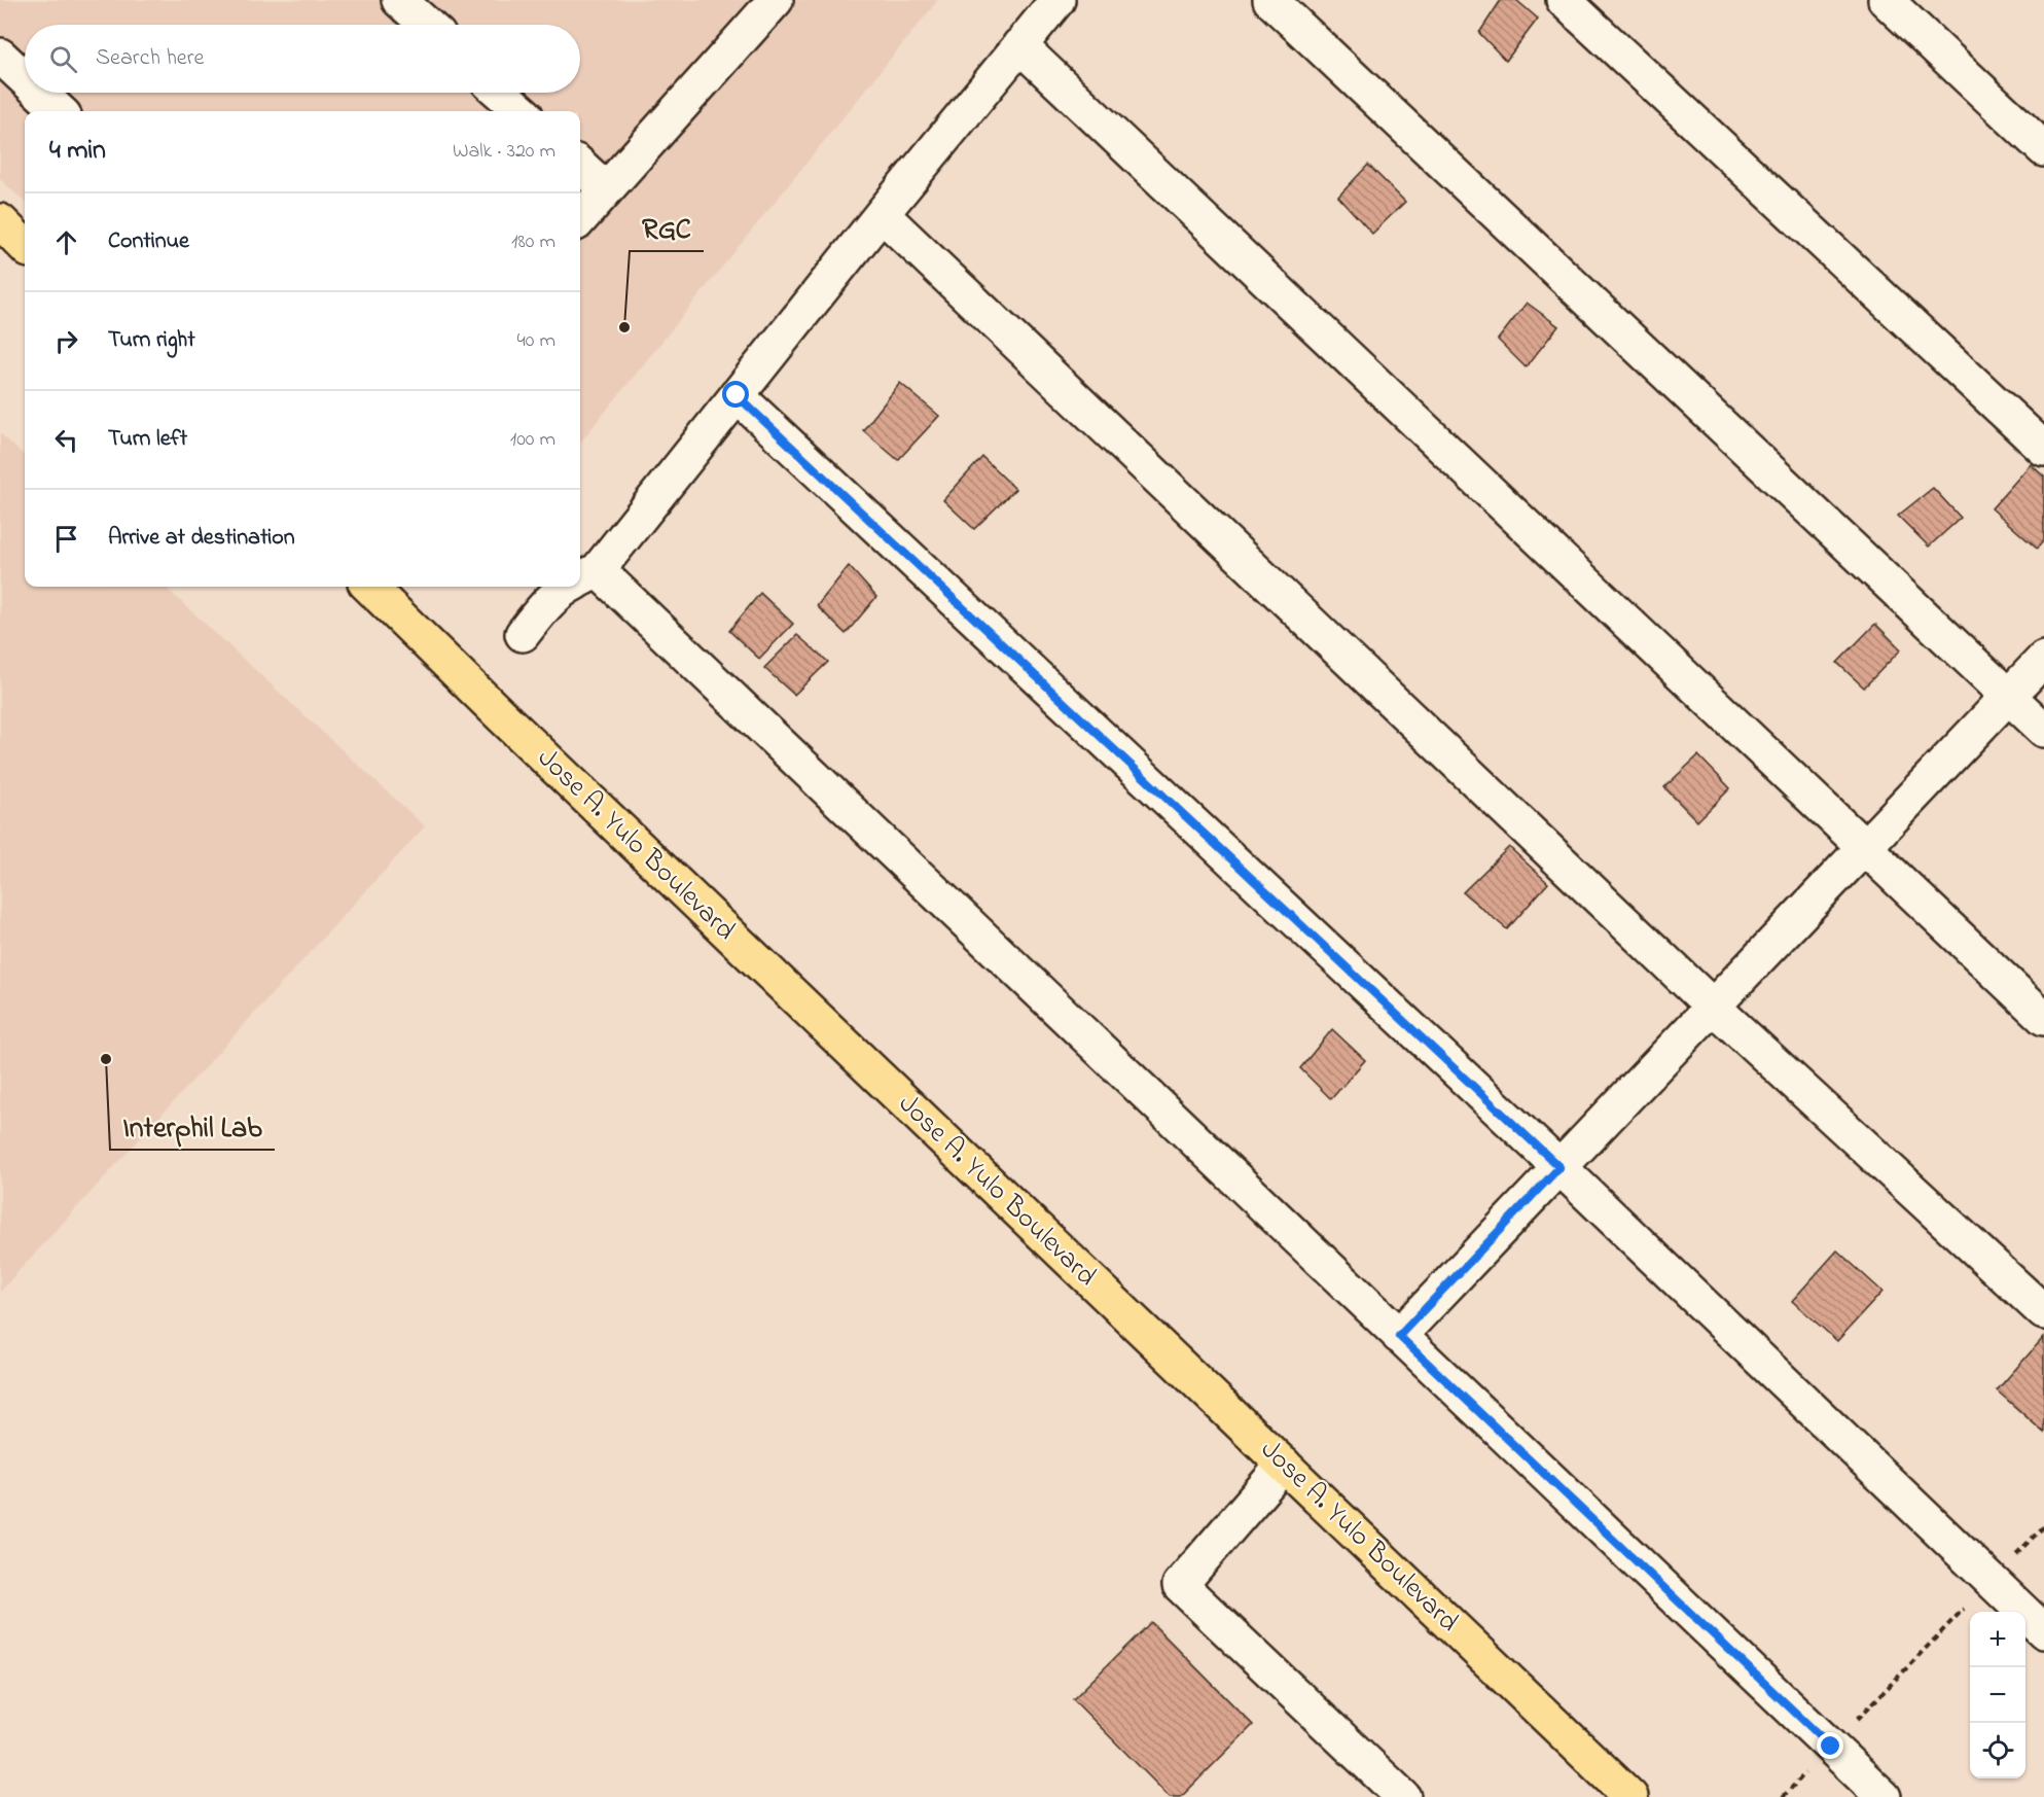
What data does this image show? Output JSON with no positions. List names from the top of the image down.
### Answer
{
  "streets": {
    "main road": ["Jose A. Yulo Boulevard"]
  },
  "places": ["RGC", "Interphil Lab"],
  "page": {
    "search": "Search here",
    "heading": ["4 min", "Walk · 320 m"],
    "list": [
      ["Continue", "180 m"],
      ["Turn right", "40 m"],
      ["Turn left", "100 m"],
      "Arrive at destination"
    ],
    "map_buttons": ["+", "−"]
  }
}
